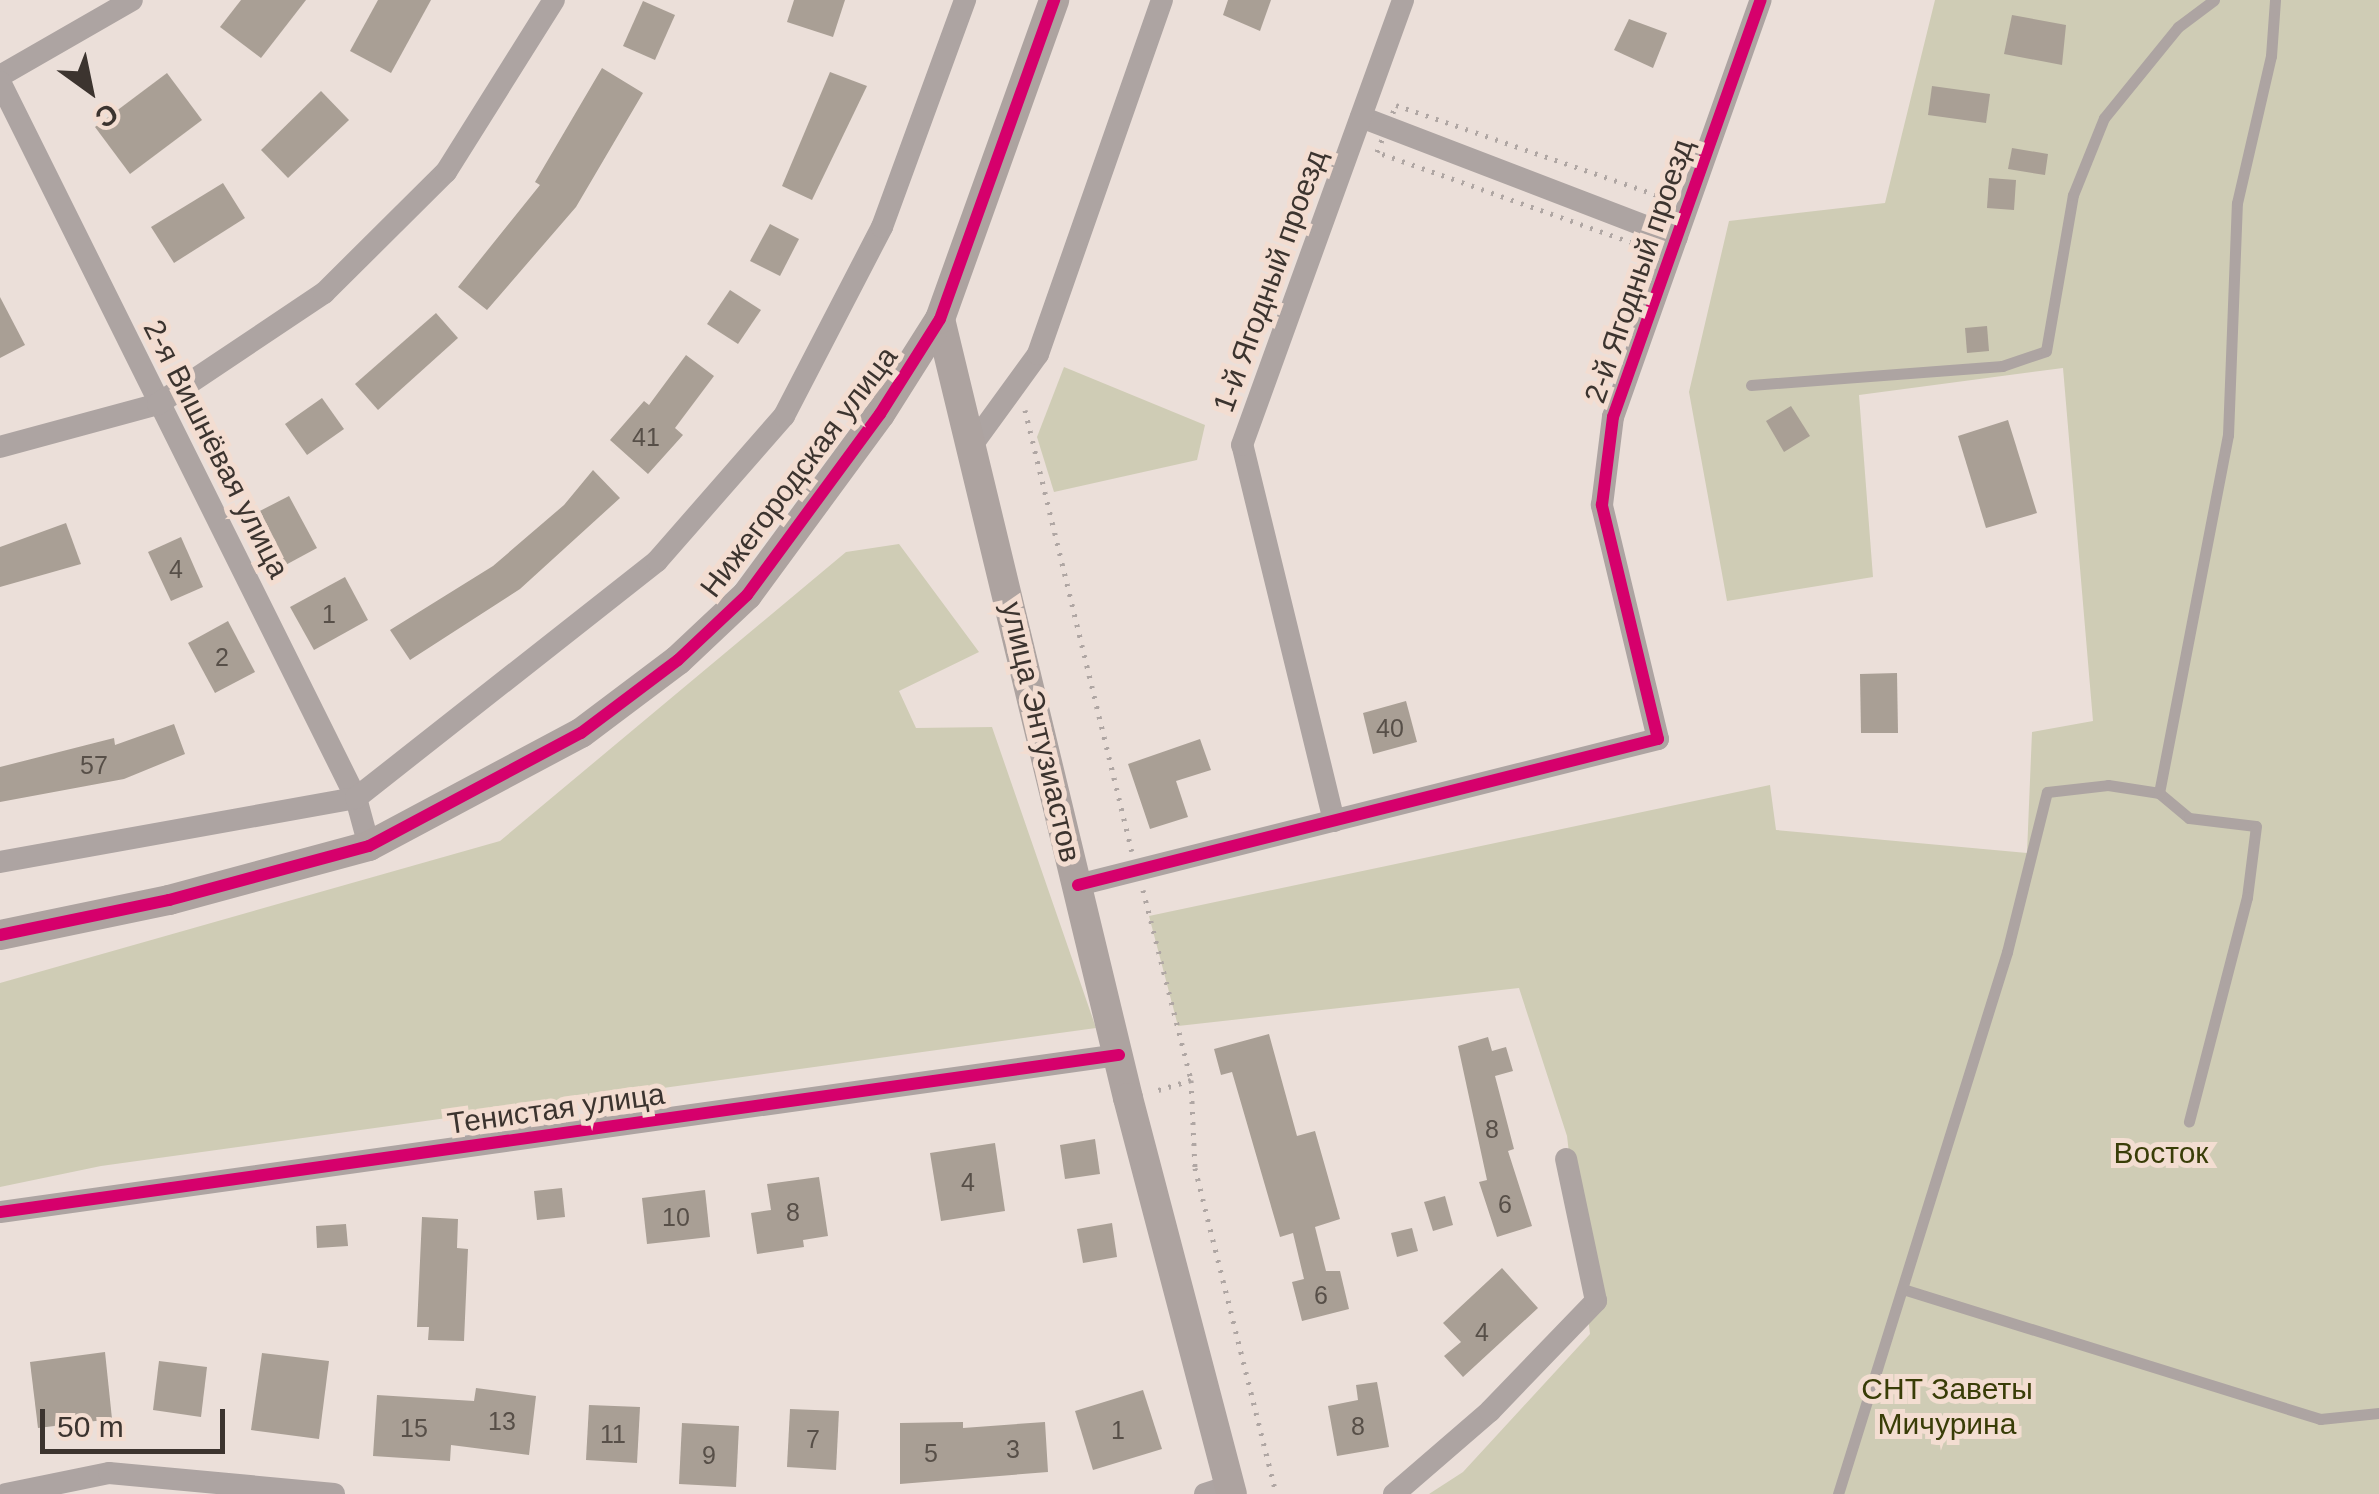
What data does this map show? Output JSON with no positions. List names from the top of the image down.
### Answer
{
  "streets": {
    "street": [
      "2-й Ягодный проезд",
      "1-й Ягодный проезд",
      "2-я Вишнёвая улица",
      "Нижегородская улица",
      "улица Энтузиастов",
      "Тенистая улица"
    ]
  },
  "crossings": [
    ["2-й Ягодный проезд", "1-й Ягодный проезд"],
    ["2-я Вишнёвая улица", "Нижегородская улица"],
    ["Нижегородская улица", "улица Энтузиастов"],
    ["улица Энтузиастов", "Тенистая улица"]
  ],
  "parks": ["Восток", "СНТ Заветы Мичурина"],
  "house_numbers": [
    "41",
    "4",
    "1",
    "2",
    "40",
    "57",
    "8",
    "4",
    "6",
    "8",
    "10",
    "6",
    "4",
    "13",
    "8",
    "15",
    "1",
    "11",
    "7",
    "3",
    "5",
    "9"
  ],
  "scale_bar": "50 m",
  "north": "bottom right"
}
